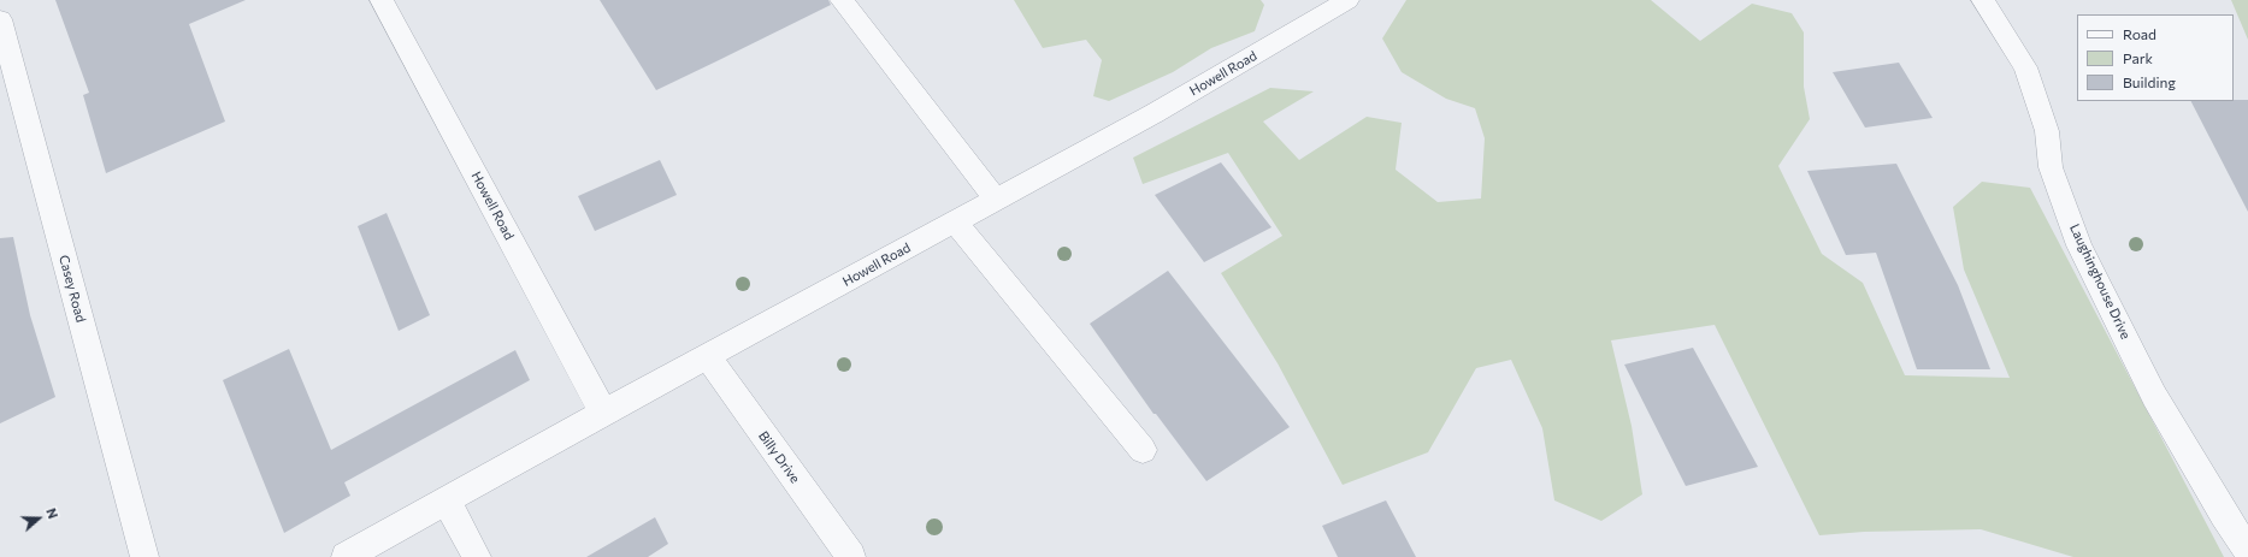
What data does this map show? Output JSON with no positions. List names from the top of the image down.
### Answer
{
  "streets": {
    "street": [
      "Howell Road",
      "Laughinghouse Drive",
      "Casey Road",
      "Billy Drive"
    ]
  },
  "crossings": [
    ["Howell Road", "Billy Drive"]
  ],
  "legend": ["Road", "Park", "Building"],
  "north": "right"
}
